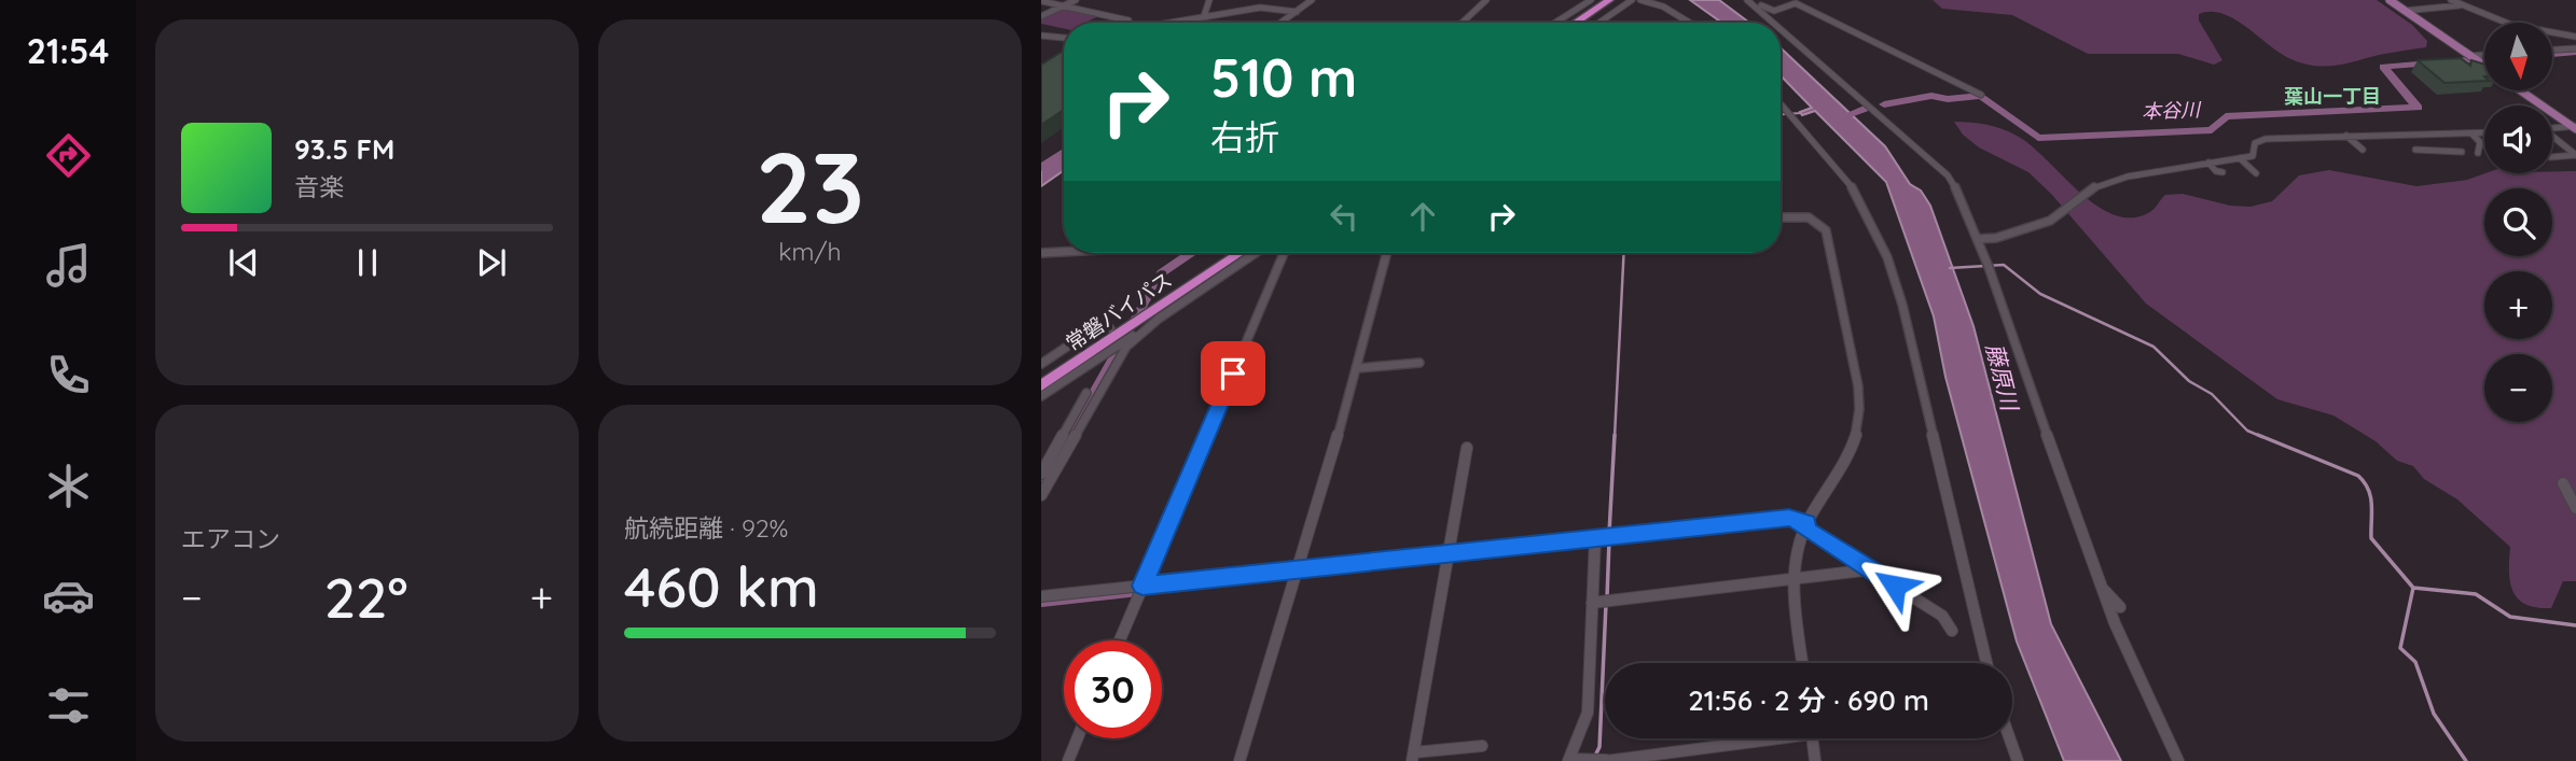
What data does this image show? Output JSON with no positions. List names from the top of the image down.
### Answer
{
  "streets": {
    "highway": ["常磐バイパス"]
  },
  "districts": ["葉山一丁目"],
  "water": ["本谷川", "藤原川"],
  "north": "bottom",
  "page": {
    "tabs": "21:54",
    "tile": [
      ["23", "km/h"],
      "エアコン",
      ["航続距離 · 92%", "460 km"]
    ],
    "map_buttons": ["+", "−"],
    "turn": ["510 m", "右折"],
    "song": ["93.5 FM", "音楽"],
    "heat": ["−", "22°", "+"],
    "limit": "30",
    "trip": "21:56 · 2 分 · 690 m"
  }
}
